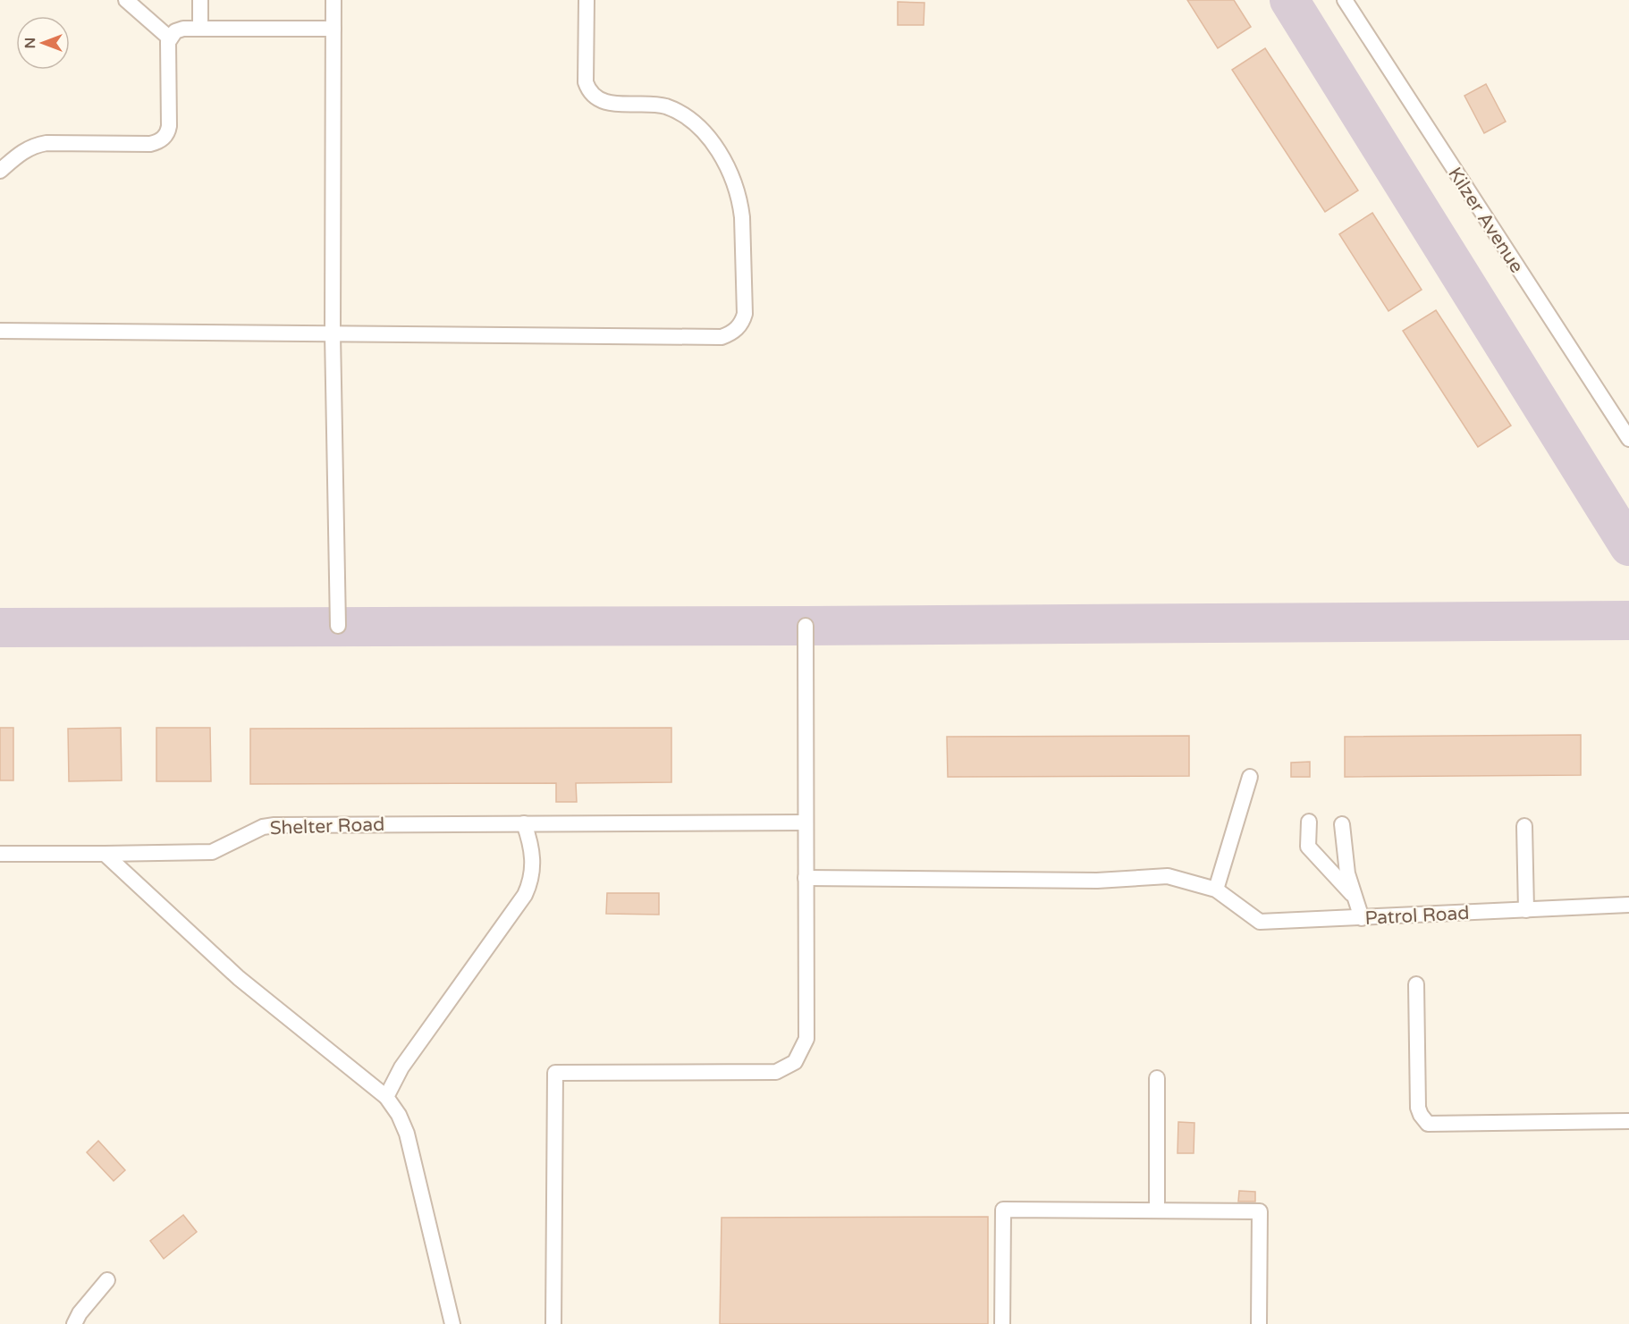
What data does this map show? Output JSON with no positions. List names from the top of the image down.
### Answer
{
  "streets": {
    "lane": ["Kilzer Avenue", "Shelter Road", "Patrol Road"]
  },
  "north": "left"
}
